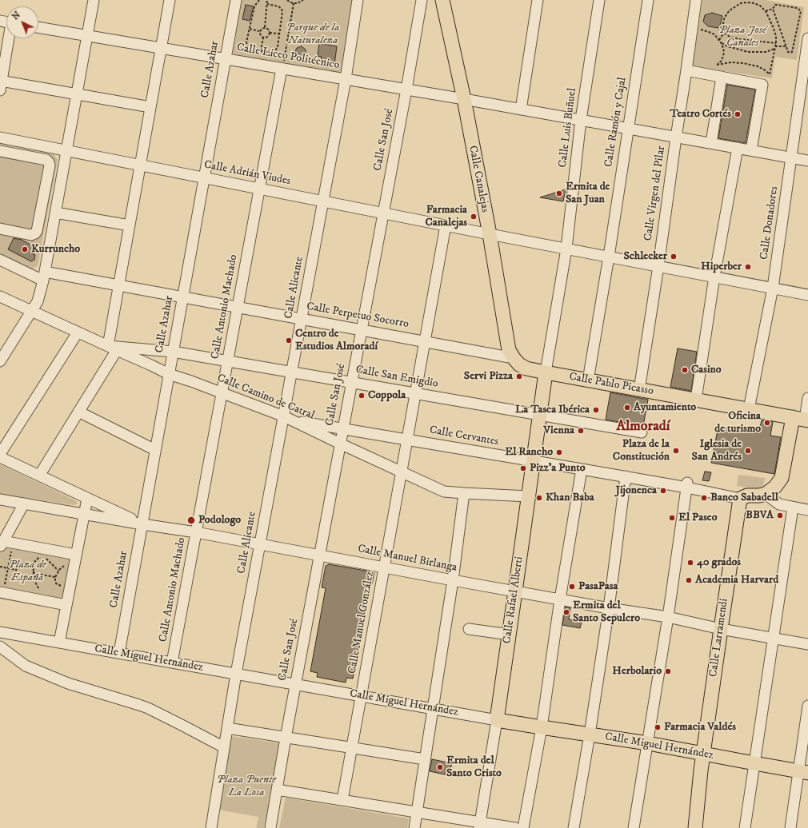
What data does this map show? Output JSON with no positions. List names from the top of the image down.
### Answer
{
  "streets": {
    "main road": [
      "Calle Canalejas",
      "Calle Pablo Picasso",
      "Calle Rafael Alberti",
      "Calle Larramendi",
      "Calle Miguel Hernández"
    ],
    "street": [
      "Calle Liceo Politécnico",
      "Calle Azahar",
      "Calle Ramón y Cajal",
      "Calle Luis Buñuel",
      "Calle San José",
      "Calle Adrián Viudes",
      "Calle Virgen del Pilar",
      "Calle Donadores",
      "Calle Alicante",
      "Calle Antonio Machado",
      "Calle Perpetuo Socorro",
      "Calle San Emigdio",
      "Calle Camino de Catral",
      "Calle Cervantes",
      "Calle Manuel Birlanga",
      "Calle Manuel González"
    ]
  },
  "crossings": [
    ["Calle Liceo Politécnico", "Calle Azahar"],
    ["Calle Liceo Politécnico", "Calle Ramón y Cajal"],
    ["Calle Liceo Politécnico", "Calle Luis Buñuel"],
    ["Calle Liceo Politécnico", "Calle San José"],
    ["Calle Liceo Politécnico", "Calle Canalejas"],
    ["Calle Liceo Politécnico", "Calle Virgen del Pilar"],
    ["Calle Liceo Politécnico", "Calle Donadores"],
    ["Calle Liceo Politécnico", "Calle Alicante"],
    ["Calle Liceo Politécnico", "Calle Antonio Machado"],
    ["Calle Azahar", "Calle Adrián Viudes"],
    ["Calle Azahar", "Calle Perpetuo Socorro"],
    ["Calle Azahar", "Calle San Emigdio"],
    ["Calle Azahar", "Calle Camino de Catral"],
    ["Calle Azahar", "Calle Manuel Birlanga"],
    ["Calle Azahar", "Calle Miguel Hernández"],
    ["Calle Ramón y Cajal", "Calle Adrián Viudes"],
    ["Calle Ramón y Cajal", "Calle Pablo Picasso"],
    ["Calle Luis Buñuel", "Calle Adrián Viudes"],
    ["Calle Luis Buñuel", "Calle Pablo Picasso"],
    ["Calle Luis Buñuel", "Calle Rafael Alberti"],
    ["Calle San José", "Calle Adrián Viudes"],
    ["Calle San José", "Calle Perpetuo Socorro"],
    ["Calle San José", "Calle San Emigdio"],
    ["Calle San José", "Calle Camino de Catral"],
    ["Calle San José", "Calle Cervantes"],
    ["Calle San José", "Calle Manuel Birlanga"],
    ["Calle San José", "Calle Miguel Hernández"],
    ["Calle Adrián Viudes", "Calle Canalejas"],
    ["Calle Adrián Viudes", "Calle Virgen del Pilar"],
    ["Calle Adrián Viudes", "Calle Donadores"],
    ["Calle Adrián Viudes", "Calle Alicante"],
    ["Calle Adrián Viudes", "Calle Antonio Machado"],
    ["Calle Adrián Viudes", "Calle Manuel González"],
    ["Calle Canalejas", "Calle Perpetuo Socorro"],
    ["Calle Canalejas", "Calle Pablo Picasso"],
    ["Calle Virgen del Pilar", "Calle Pablo Picasso"],
    ["Calle Donadores", "Calle Pablo Picasso"],
    ["Calle Alicante", "Calle Perpetuo Socorro"],
    ["Calle Alicante", "Calle San Emigdio"],
    ["Calle Alicante", "Calle Camino de Catral"],
    ["Calle Alicante", "Calle Cervantes"],
    ["Calle Alicante", "Calle Manuel Birlanga"],
    ["Calle Alicante", "Calle Miguel Hernández"],
    ["Calle Antonio Machado", "Calle Perpetuo Socorro"],
    ["Calle Antonio Machado", "Calle San Emigdio"],
    ["Calle Antonio Machado", "Calle Camino de Catral"],
    ["Calle Antonio Machado", "Calle Manuel Birlanga"],
    ["Calle Antonio Machado", "Calle Miguel Hernández"],
    ["Calle Perpetuo Socorro", "Calle Pablo Picasso"],
    ["Calle Perpetuo Socorro", "Calle Manuel González"],
    ["Calle San Emigdio", "Calle Camino de Catral"],
    ["Calle San Emigdio", "Calle Rafael Alberti"],
    ["Calle San Emigdio", "Calle Manuel González"],
    ["Calle Pablo Picasso", "Calle Rafael Alberti"],
    ["Calle Camino de Catral", "Calle Cervantes"],
    ["Calle Camino de Catral", "Calle Rafael Alberti"],
    ["Calle Camino de Catral", "Calle Manuel González"],
    ["Calle Cervantes", "Calle Rafael Alberti"],
    ["Calle Cervantes", "Calle Manuel González"],
    ["Calle Manuel Birlanga", "Calle Rafael Alberti"],
    ["Calle Manuel Birlanga", "Calle Manuel González"],
    ["Calle Manuel Birlanga", "Calle Larramendi"],
    ["Calle Rafael Alberti", "Calle Miguel Hernández"],
    ["Calle Manuel González", "Calle Miguel Hernández"],
    ["Calle Larramendi", "Calle Miguel Hernández"]
  ],
  "districts": ["Almoradí"],
  "parks": [
    "Parque de la Naturaleza",
    "Plaza José Canales",
    "Plaza de España",
    "Plaza Puente La Losa"
  ],
  "places": [
    "Teatro Cortés",
    "Ermita de San Juan",
    "Farmacia Canalejas",
    "Kurruncho",
    "Schlecker",
    "Hiperber",
    "Centro de Estudios Almoradí",
    "Casino",
    "Servi Pizza",
    "Coppola",
    "Ayuntamiento",
    "La Tasca Ibérica",
    "Oficina de turismo",
    "Vienna",
    "Plaza de la Constitución",
    "Iglesia de San Andrés",
    "El Rancho",
    "Pizz'a Punto",
    "Jijonenca",
    "Khan Baba",
    "Banco Sabadell",
    "BBVA",
    "El Paseo",
    "Podologo",
    "40 grados",
    "Academia Harvard",
    "PasaPasa",
    "Ermita del Santo Sepulcro",
    "Herbolario",
    "Farmacia Valdés",
    "Ermita del Santo Cristo"
  ],
  "north": "top left"
}
